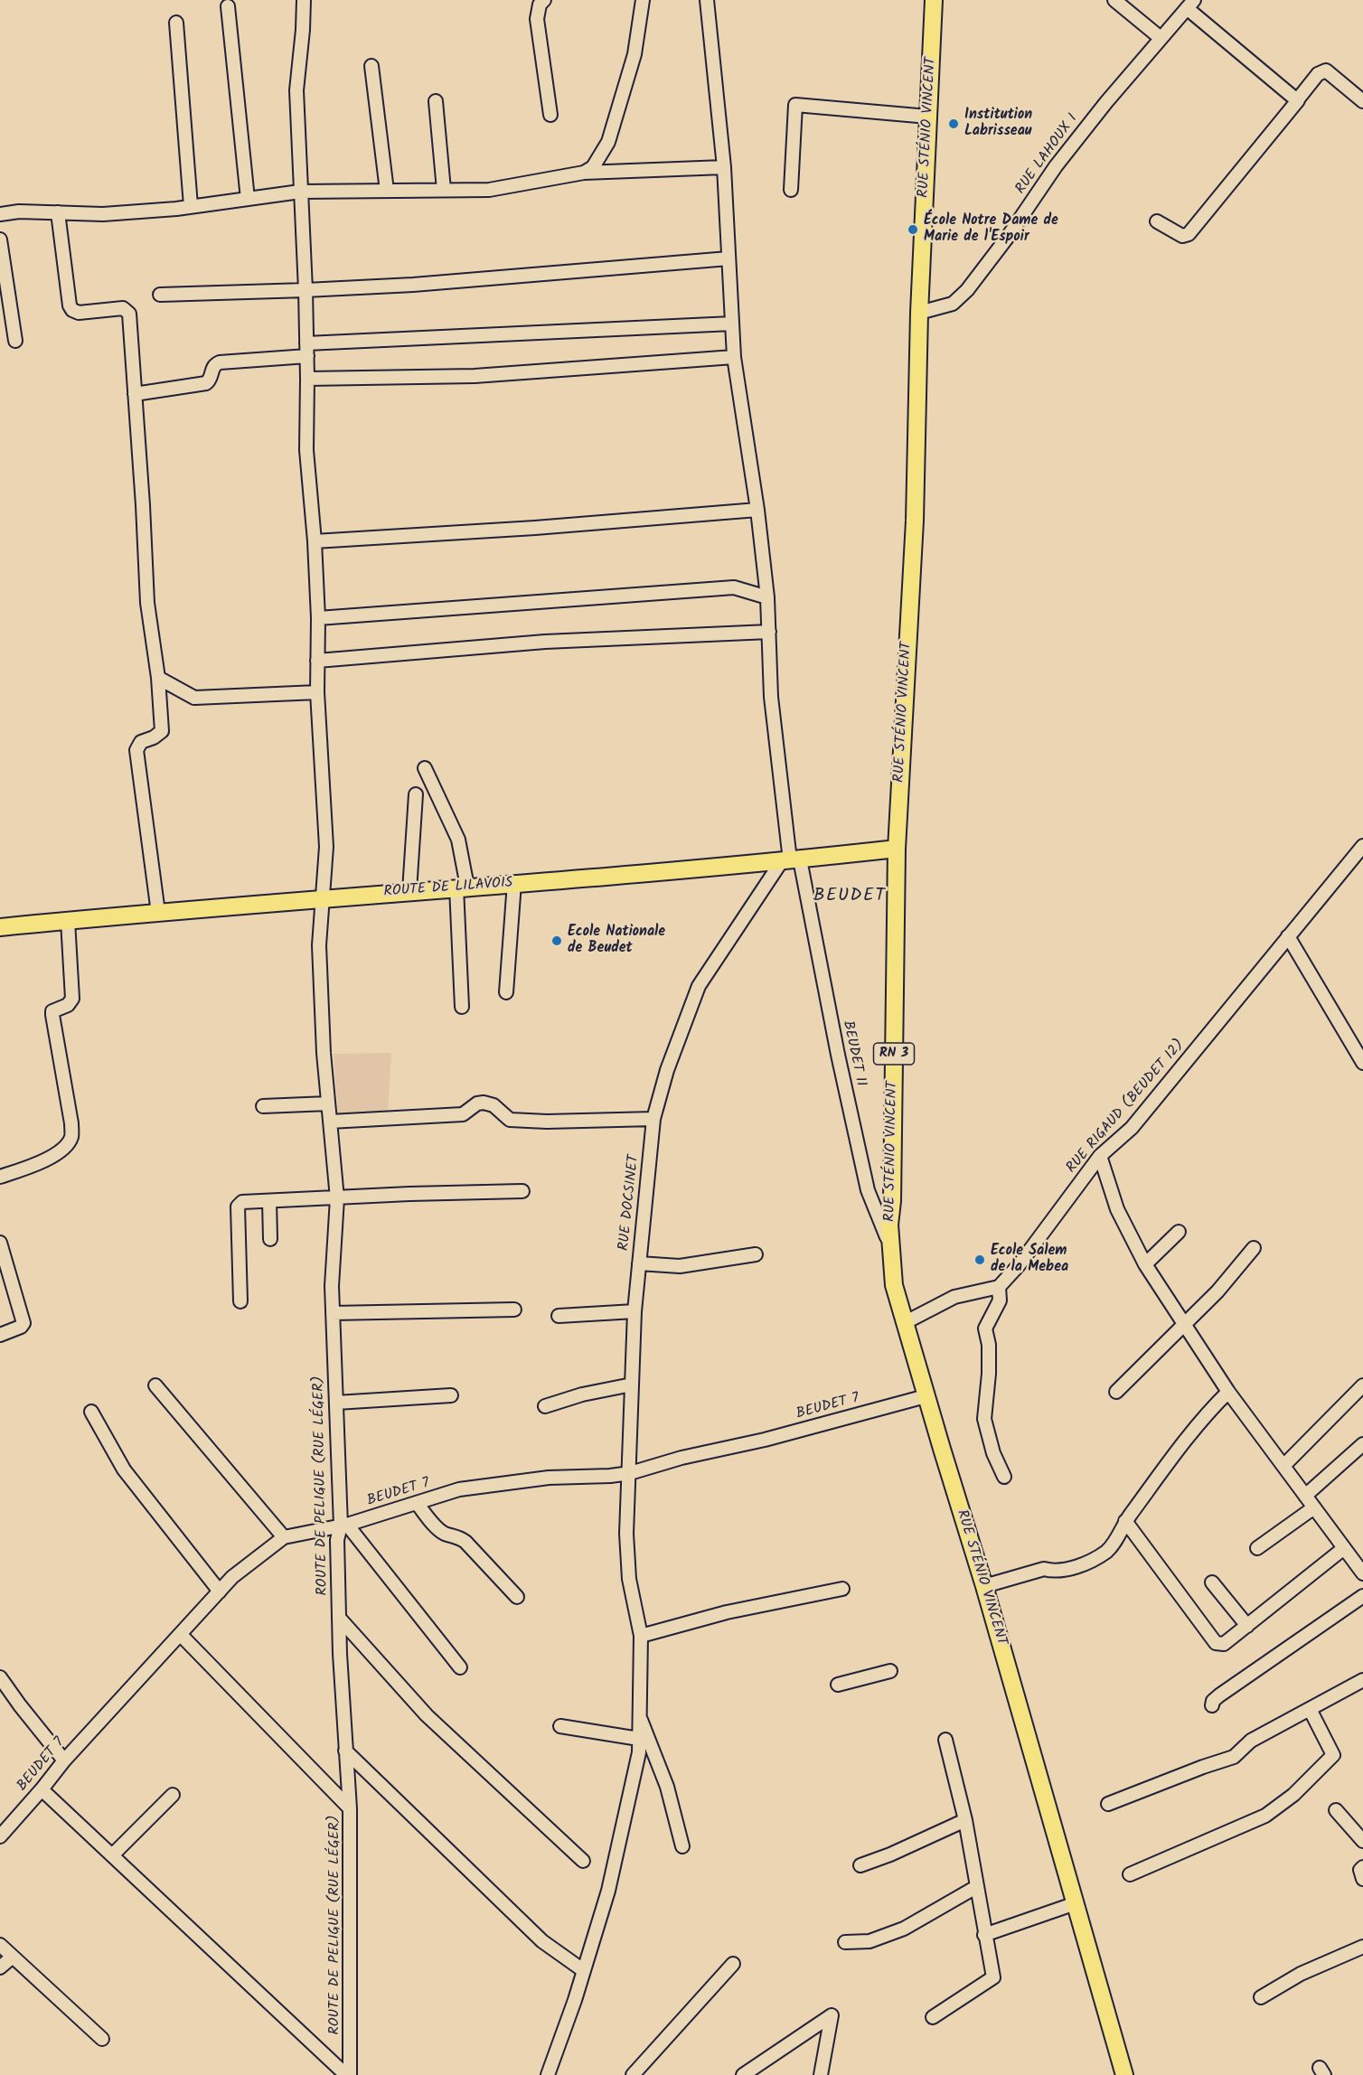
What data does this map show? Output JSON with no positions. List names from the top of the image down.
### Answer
{
  "streets": {
    "main road": ["RUE STÉNIO VINCENT", "ROUTE DE LILAVOIS", "RN 3"],
    "street": [
      "RUE LAHOUX I",
      "BEUDET 11",
      "RUE RIGAUD (BEUDET 12)",
      "RUE DOCSINET",
      "BEUDET 7",
      "ROUTE DE PELIGUE (RUE LÉGER)"
    ]
  },
  "crossings": [
    ["RUE STÉNIO VINCENT", "RUE LAHOUX I"],
    ["RUE STÉNIO VINCENT", "ROUTE DE LILAVOIS"],
    ["RUE STÉNIO VINCENT", "BEUDET 11"],
    ["RUE STÉNIO VINCENT", "BEUDET 7"],
    ["ROUTE DE LILAVOIS", "BEUDET 11"],
    ["ROUTE DE LILAVOIS", "RUE DOCSINET"],
    ["ROUTE DE LILAVOIS", "ROUTE DE PELIGUE (RUE LÉGER)"],
    ["BEUDET 11", "RUE DOCSINET"],
    ["RUE DOCSINET", "BEUDET 7"],
    ["BEUDET 7", "ROUTE DE PELIGUE (RUE LÉGER)"]
  ],
  "districts": ["BEUDET"],
  "places": [
    "Institution Labrisseau",
    "École Notre Dame de Marie de l'Espoir",
    "Ecole Nationale de Beudet",
    "Ecole Salem de la Mebea"
  ]
}
